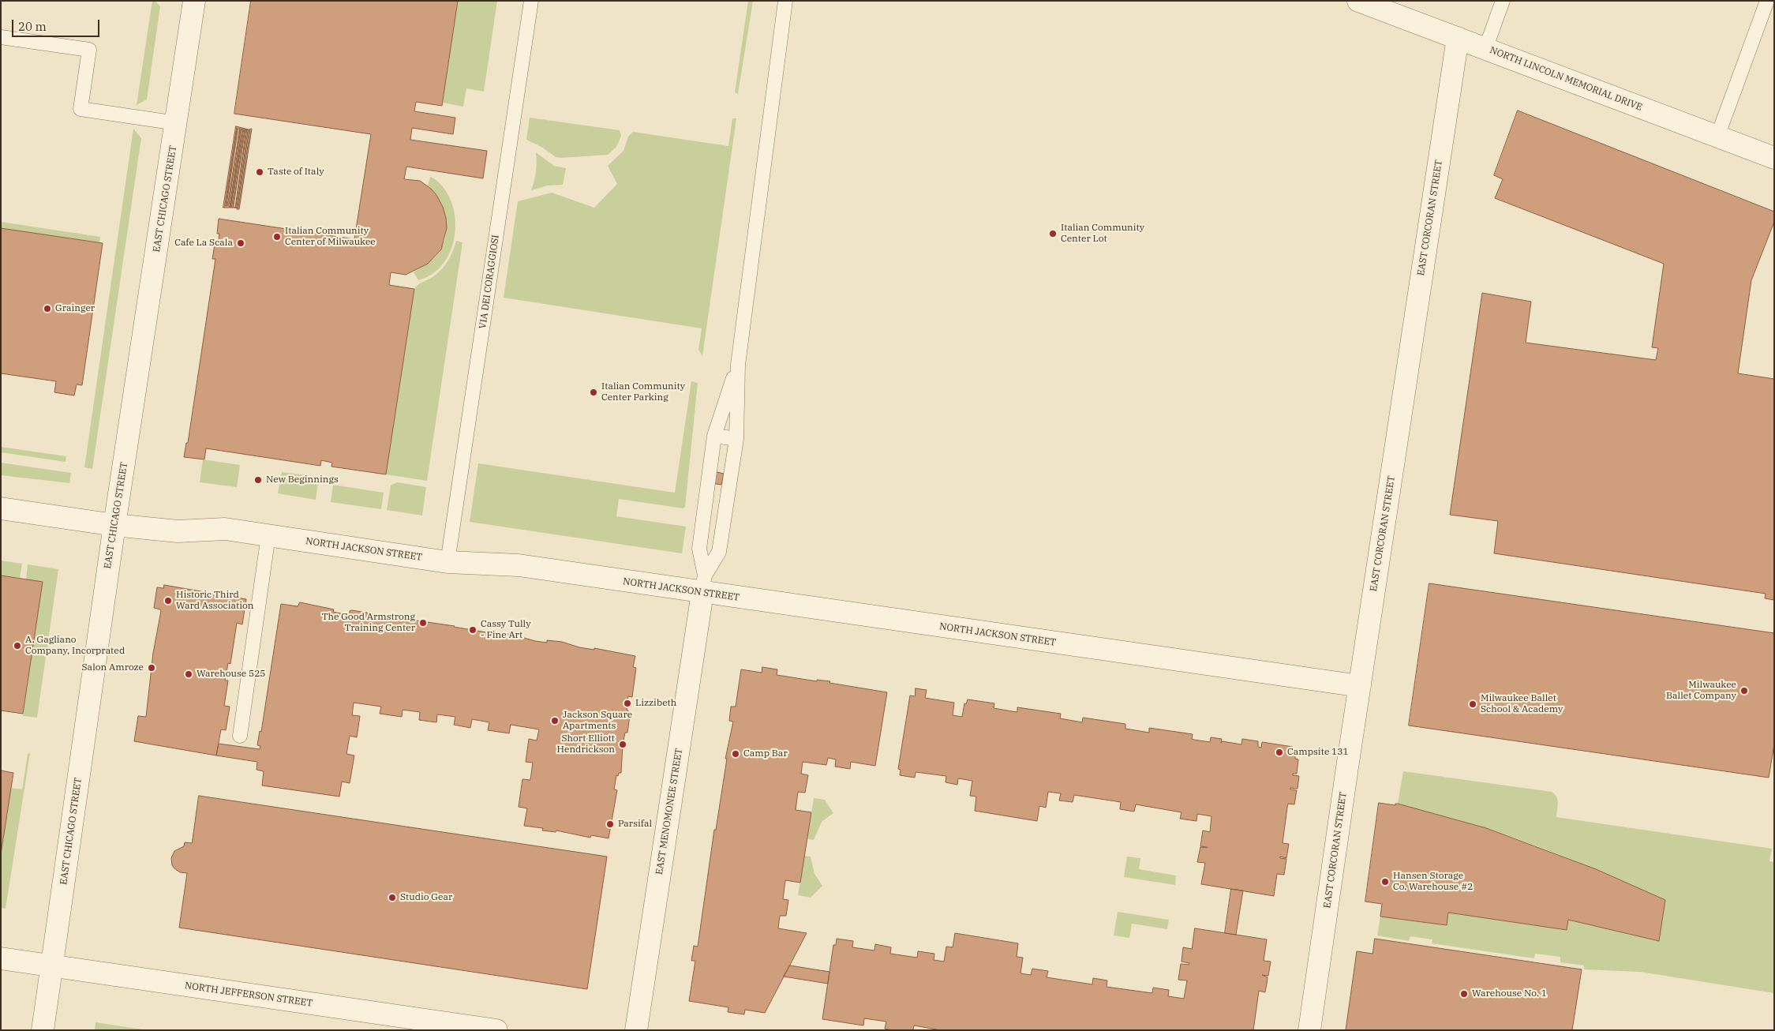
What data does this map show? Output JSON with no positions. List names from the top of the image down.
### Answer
{
  "streets": {
    "street": [
      "NORTH LINCOLN MEMORIAL DRIVE",
      "EAST CHICAGO STREET",
      "EAST CORCORAN STREET",
      "NORTH JACKSON STREET",
      "EAST MENOMONEE STREET",
      "NORTH JEFFERSON STREET"
    ],
    "lane": ["VIA DEI CORAGGIOSI"]
  },
  "crossings": [
    ["NORTH LINCOLN MEMORIAL DRIVE", "EAST CORCORAN STREET"],
    ["EAST CHICAGO STREET", "NORTH JACKSON STREET"],
    ["EAST CHICAGO STREET", "NORTH JEFFERSON STREET"],
    ["EAST CORCORAN STREET", "NORTH JACKSON STREET"],
    ["VIA DEI CORAGGIOSI", "NORTH JACKSON STREET"],
    ["NORTH JACKSON STREET", "EAST MENOMONEE STREET"]
  ],
  "places": [
    "Taste of Italy",
    "Italian Community Center Lot",
    "Italian Community Center of Milwaukee",
    "Cafe La Scala",
    "Grainger",
    "Italian Community Center Parking",
    "New Beginnings",
    "Historic Third Ward Association",
    "The Good Armstrong Training Center",
    "Cassy Tully - Fine Art",
    "A. Gagliano Company, Incorprated",
    "Salon Amroze",
    "Warehouse 525",
    "Milwaukee Ballet Company",
    "Lizzibeth",
    "Milwaukee Ballet School & Academy",
    "Jackson Square Apartments",
    "Short Elliott Hendrickson",
    "Campsite 131",
    "Camp Bar",
    "Parsifal",
    "Hansen Storage Co. Warehouse #2",
    "Studio Gear",
    "Warehouse No. 1"
  ],
  "scale_bar": "20 m"
}
